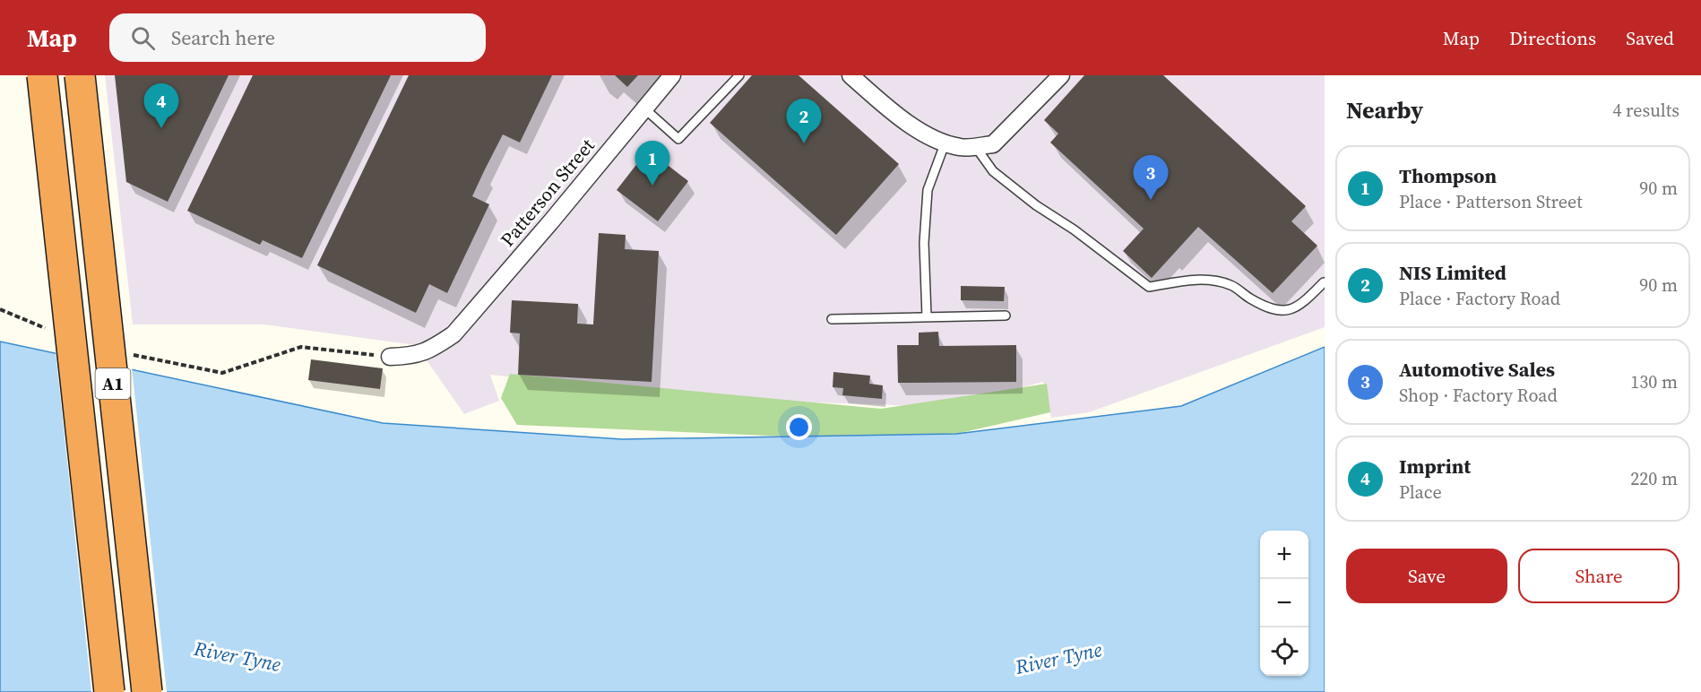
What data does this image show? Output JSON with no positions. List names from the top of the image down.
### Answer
{
  "streets": {
    "highway": ["A1"],
    "street": ["Patterson Street"]
  },
  "water": ["River Tyne"],
  "page": {
    "header": "Map",
    "search": "Search here",
    "nav": ["Map", "Directions", "Saved"],
    "heading": ["Nearby", "4 results"],
    "pins": [
      "4",
      "2",
      "1",
      "3"
    ],
    "list": [
      {
        "mark": "1",
        "name": "Thompson",
        "note": "Place · Patterson Street",
        "value": "90 m"
      },
      {
        "mark": "2",
        "name": "NIS Limited",
        "note": "Place · Factory Road",
        "value": "90 m"
      },
      {
        "mark": "3",
        "name": "Automotive Sales",
        "note": "Shop · Factory Road",
        "value": "130 m"
      },
      {
        "mark": "4",
        "name": "Imprint",
        "note": "Place",
        "value": "220 m"
      }
    ],
    "map_buttons": ["+", "−"],
    "buttons": ["Save", "Share"]
  }
}
